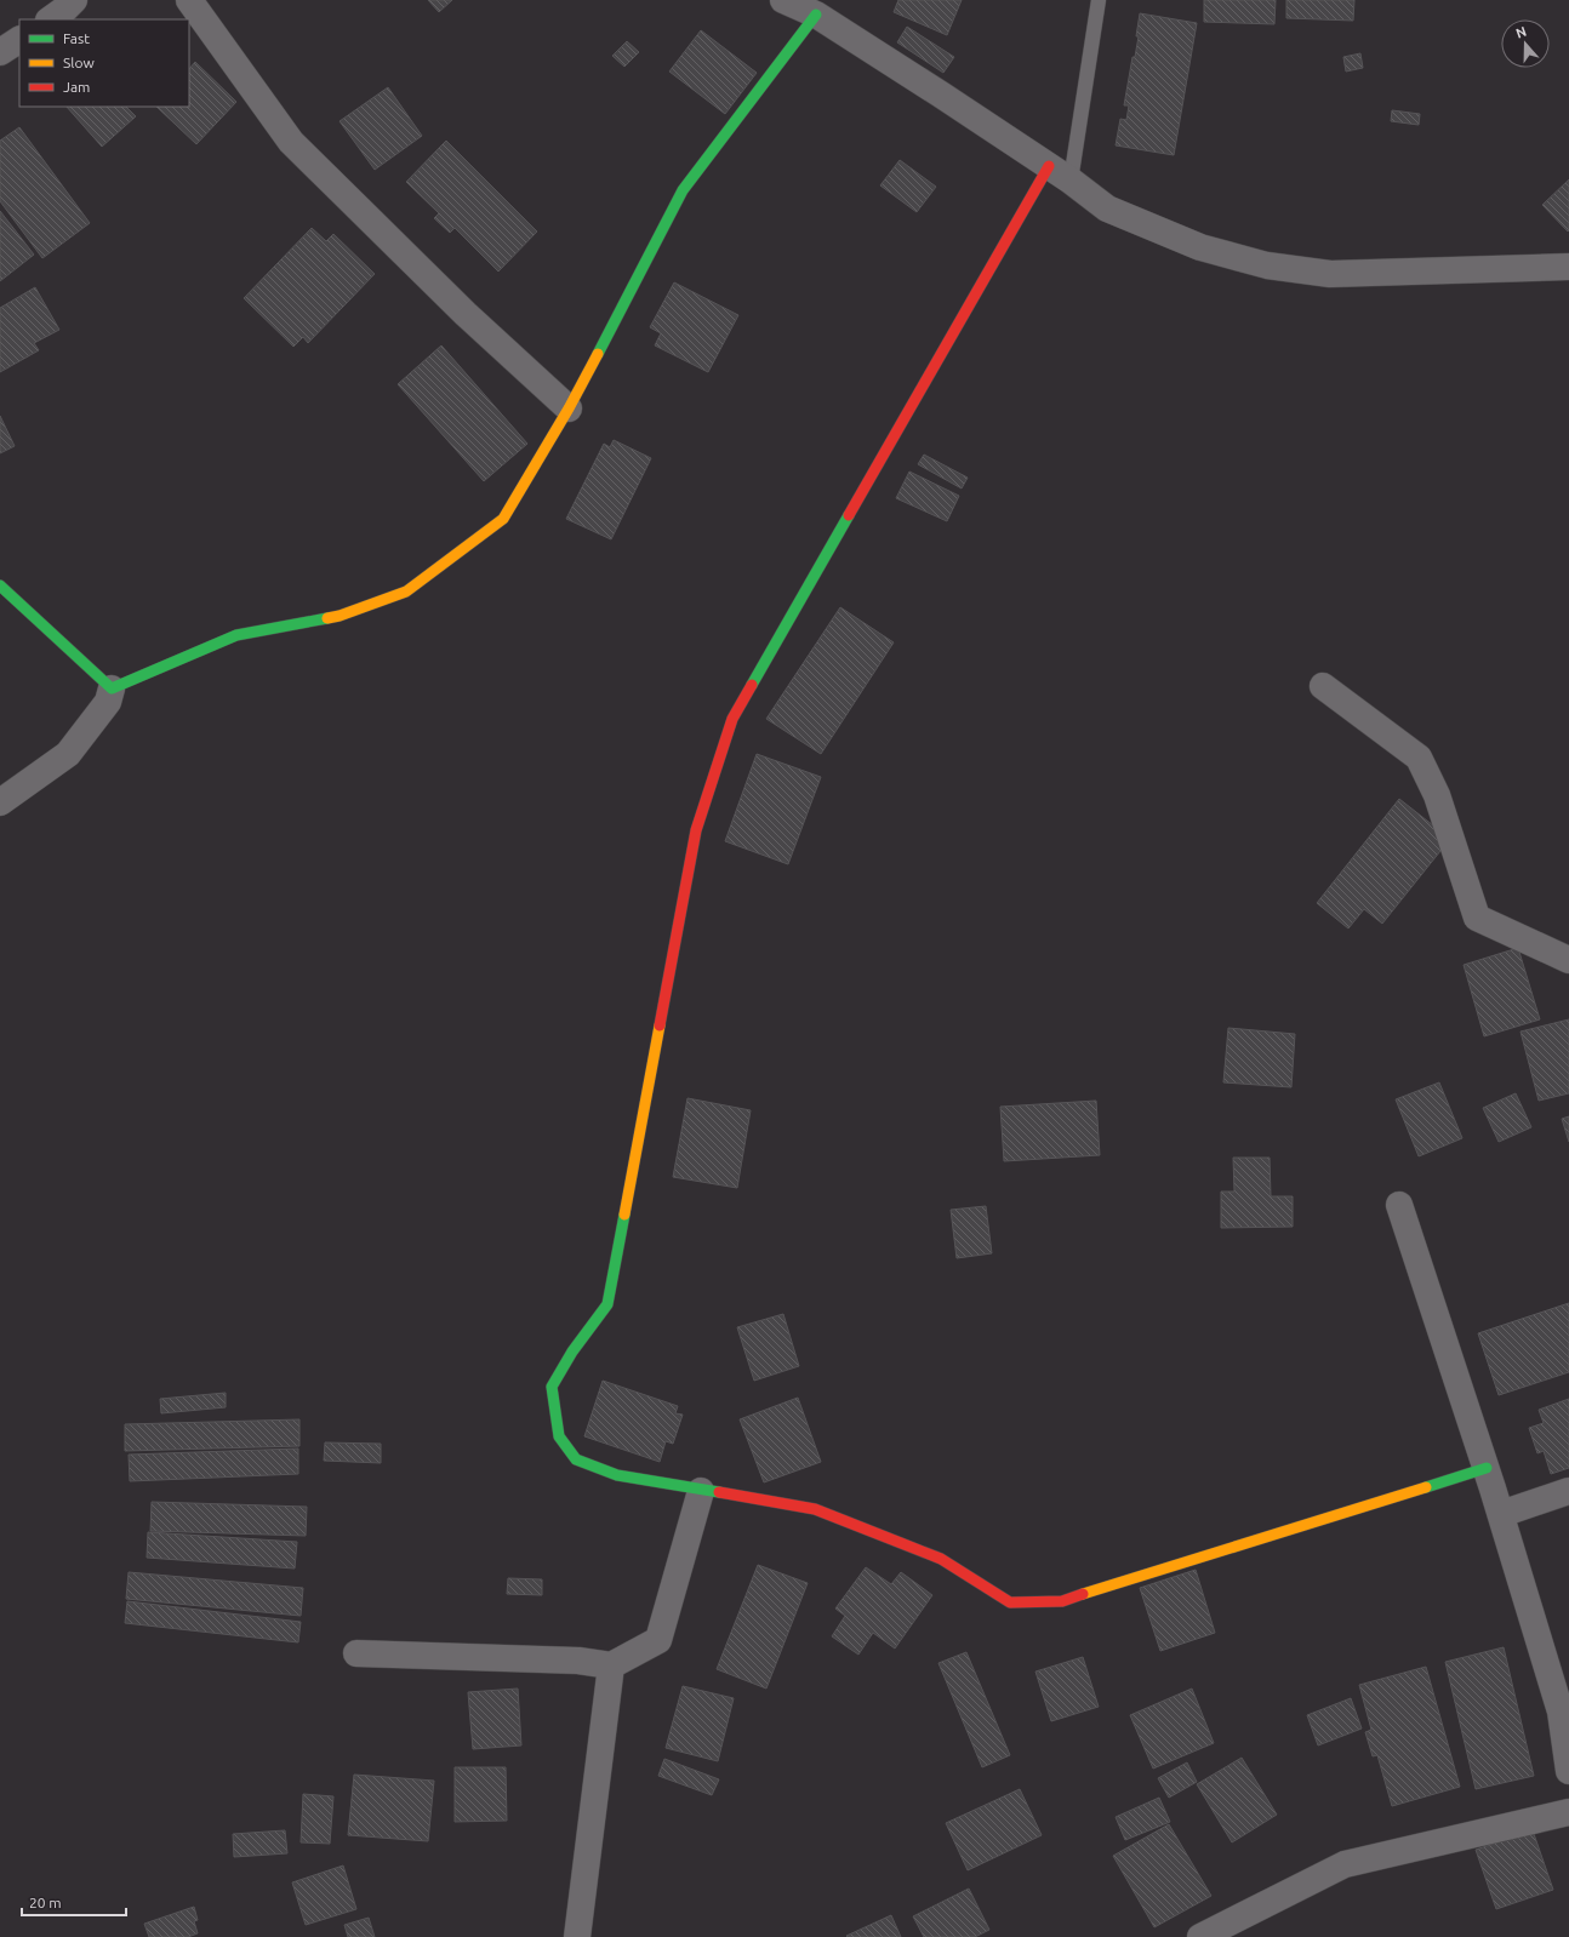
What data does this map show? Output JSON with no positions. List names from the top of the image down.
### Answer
{
  "legend": ["Fast", "Slow", "Jam"],
  "scale_bar": "20 m",
  "north": "top"
}
